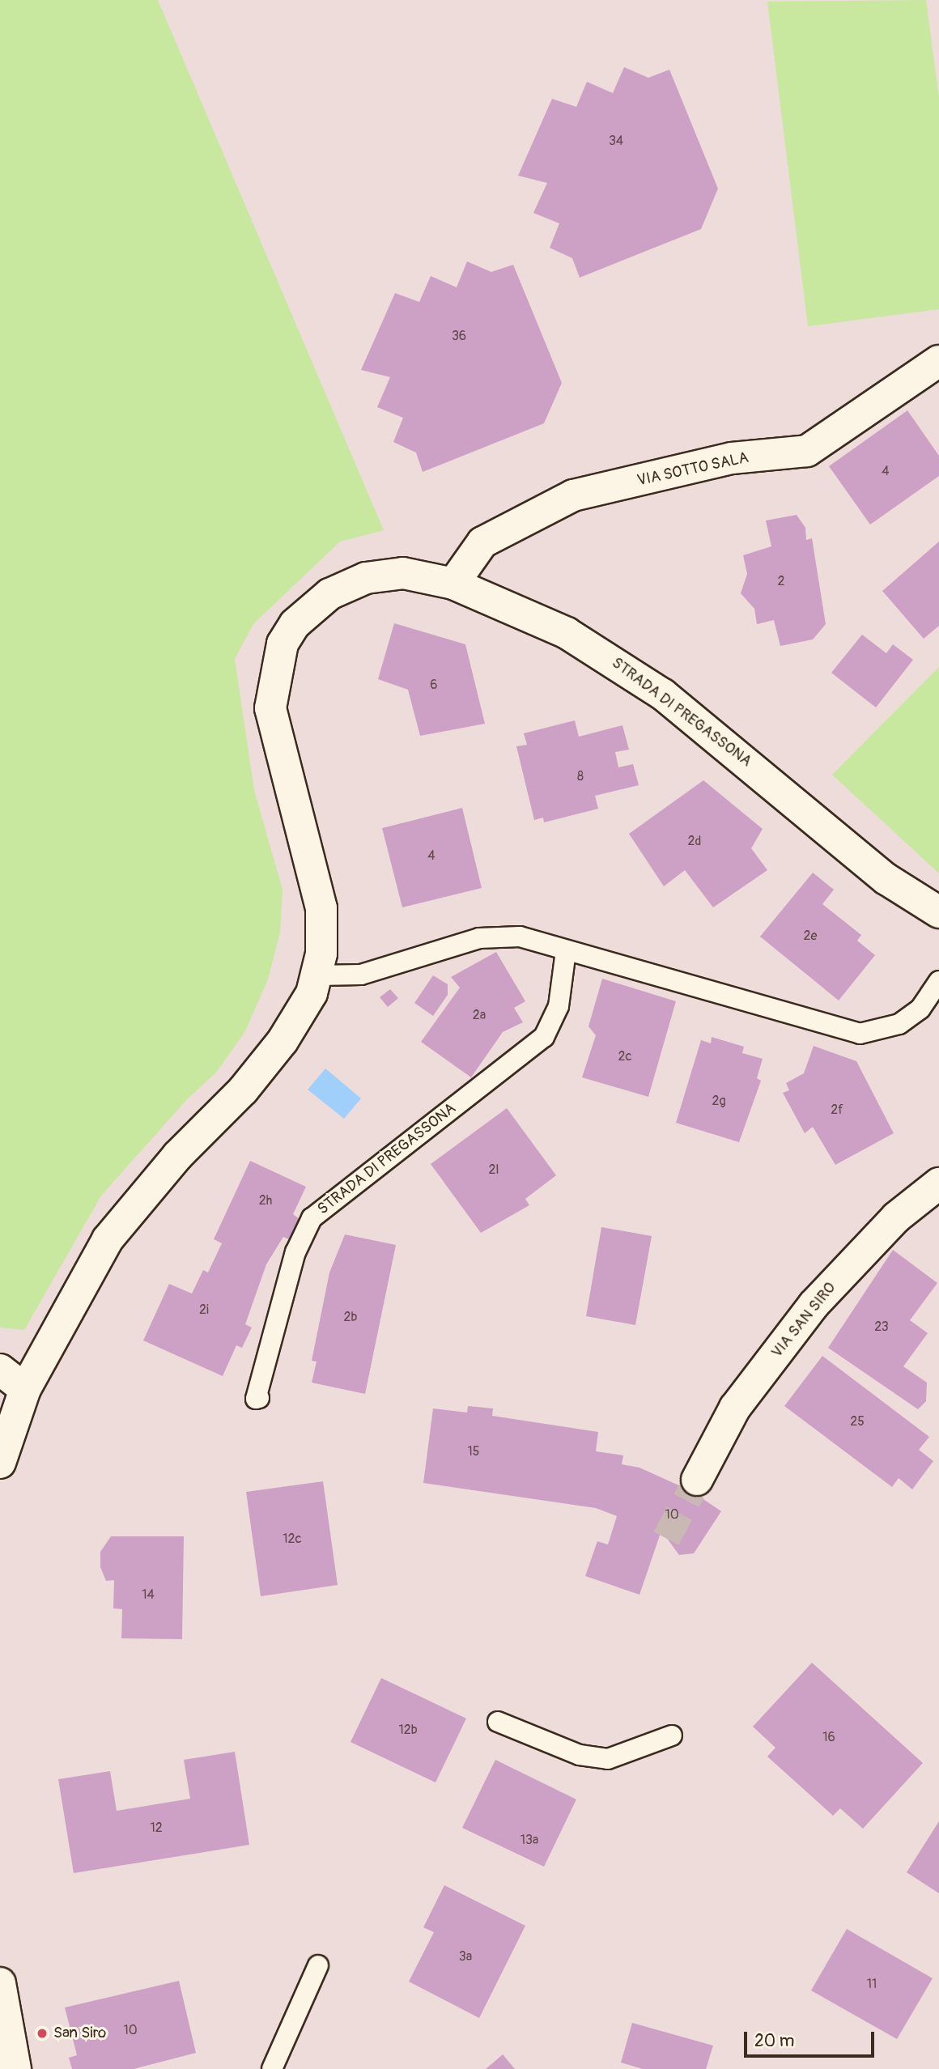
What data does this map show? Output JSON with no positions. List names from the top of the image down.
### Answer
{
  "streets": {
    "street": ["VIA SOTTO SALA", "STRADA DI PREGASSONA", "VIA SAN SIRO"]
  },
  "crossings": [
    ["VIA SOTTO SALA", "STRADA DI PREGASSONA"]
  ],
  "places": ["San Siro"],
  "house_numbers": [
    "34",
    "36",
    "4",
    "2",
    "6",
    "8",
    "2d",
    "4",
    "2e",
    "2a",
    "2c",
    "2g",
    "2f",
    "2l",
    "2h",
    "2i",
    "2b",
    "23",
    "25",
    "15",
    "10",
    "12c",
    "14",
    "12b",
    "16",
    "12",
    "13a",
    "3a",
    "11",
    "10"
  ],
  "scale_bar": "20 m"
}
